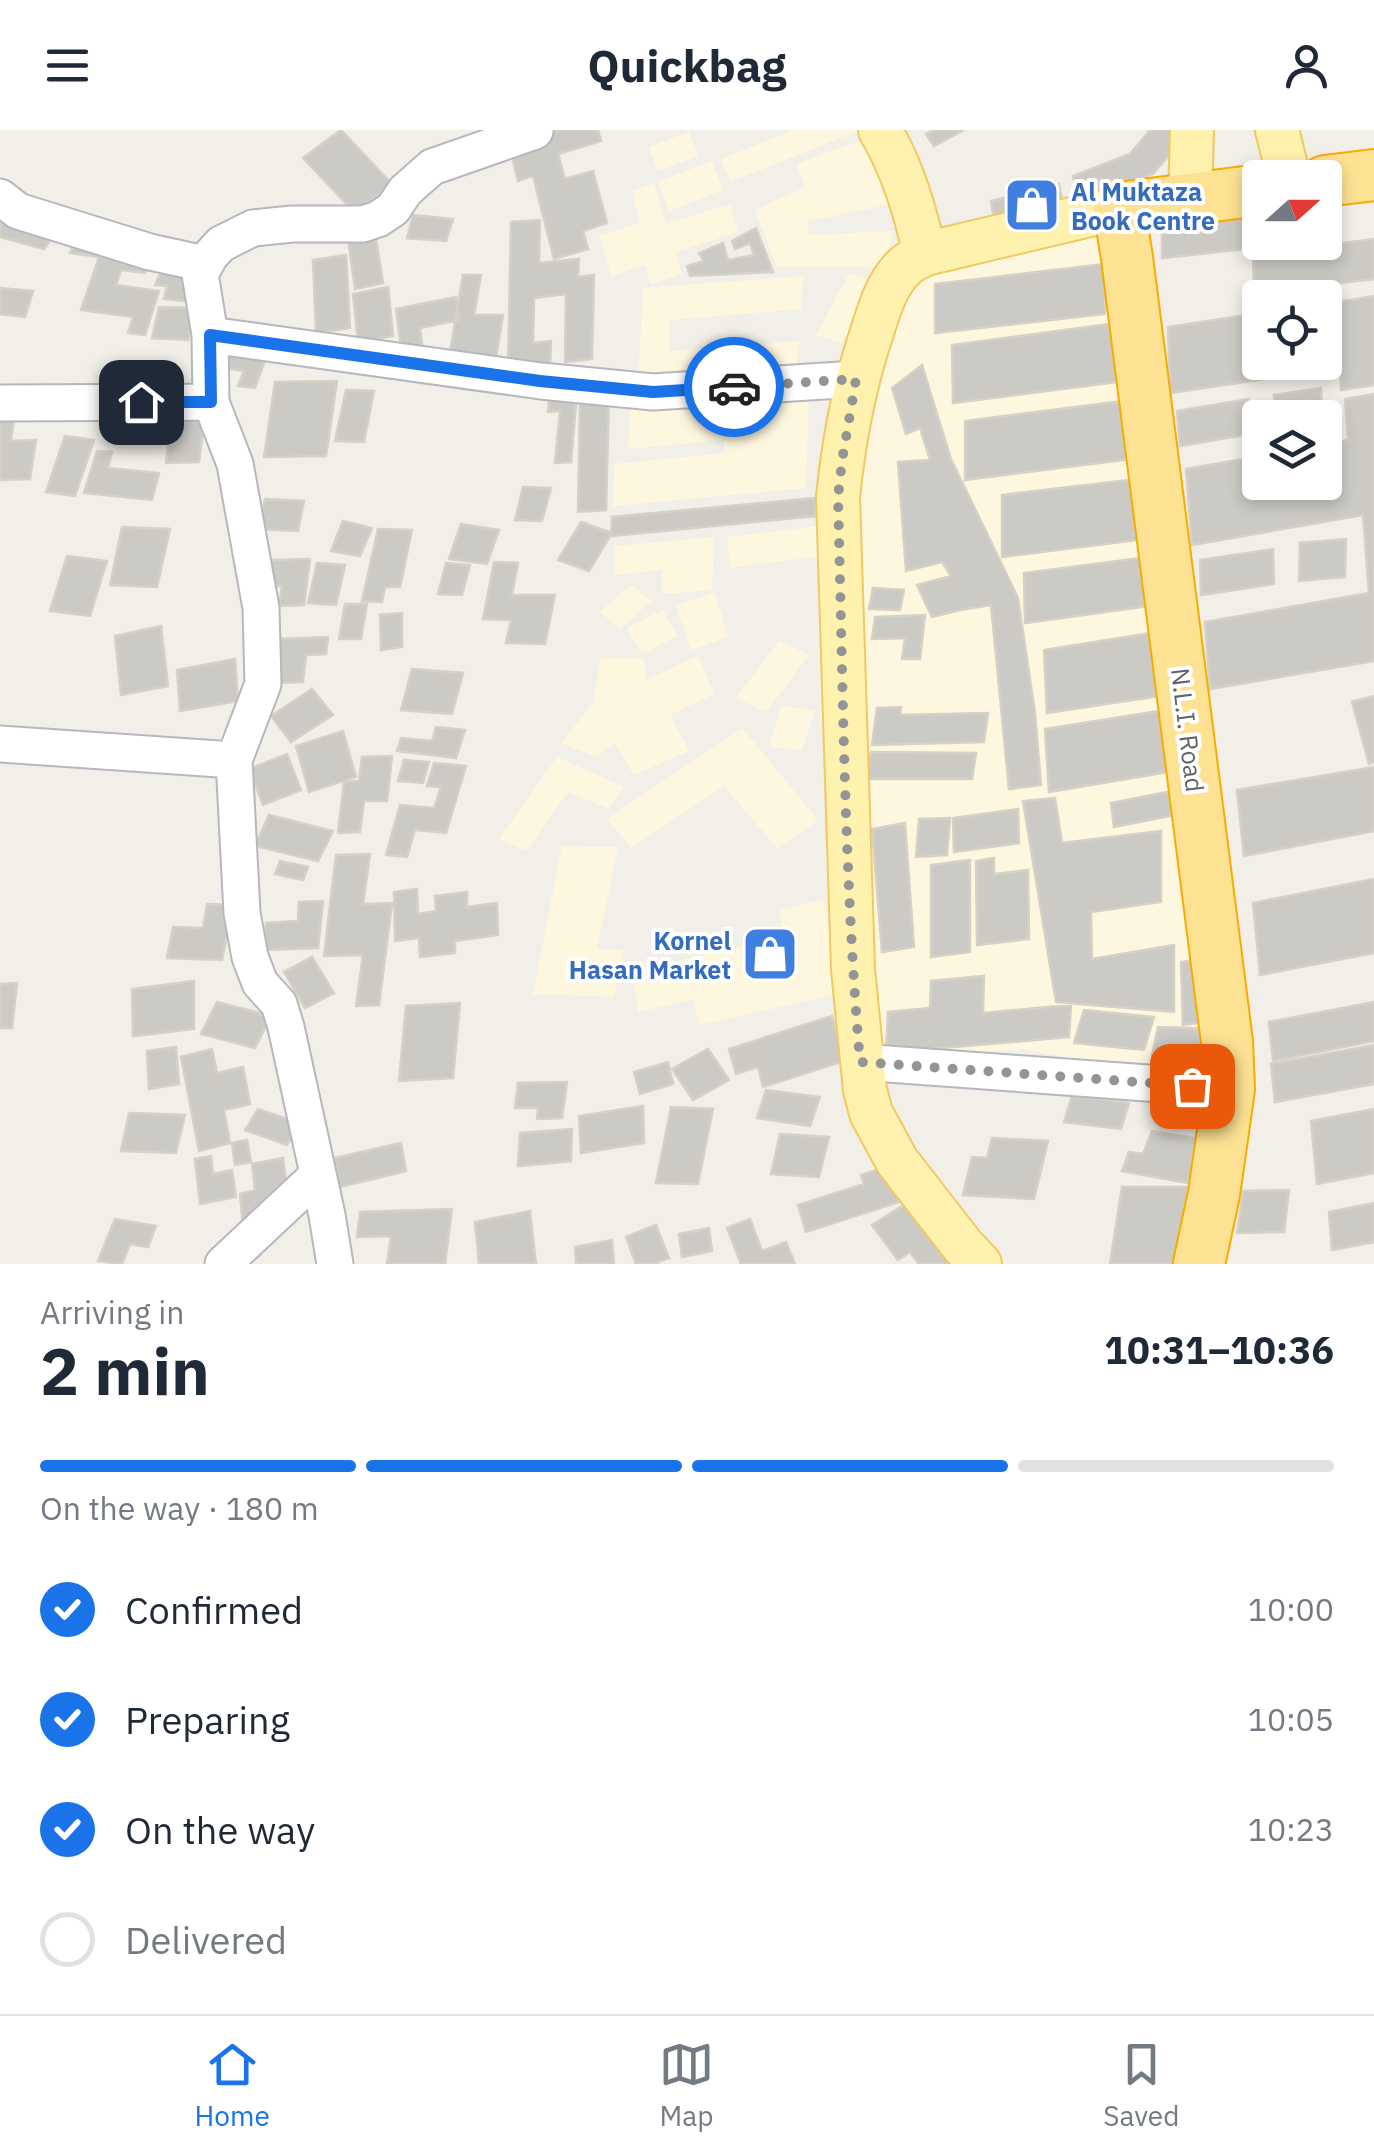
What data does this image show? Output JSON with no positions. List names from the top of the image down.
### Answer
{
  "streets": {
    "highway": ["N.L.I. Road"]
  },
  "places": {
    "shop": ["Al Muktaza Book Centre", "Kornel Hasan Market"]
  },
  "north": "right",
  "page": {
    "header": "Quickbag",
    "heading": ["2 min", "Arriving in", "10:31–10:36"],
    "bar": "On the way · 180 m",
    "list": [
      ["Confirmed", "10:00"],
      ["Preparing", "10:05"],
      ["On the way", "10:23"],
      "Delivered"
    ],
    "tabs": ["Home", "Map", "Saved"]
  }
}
